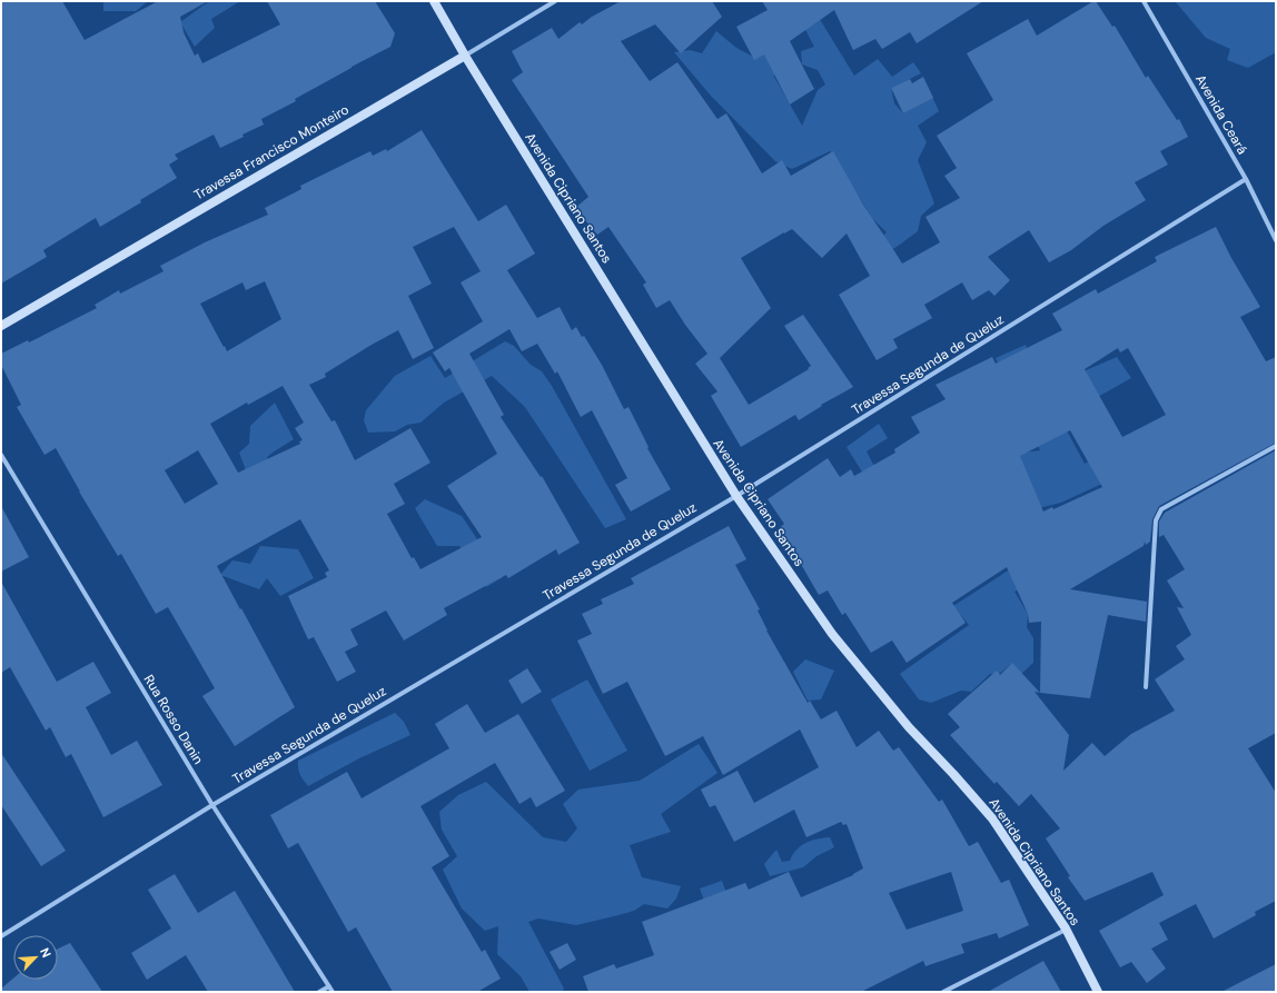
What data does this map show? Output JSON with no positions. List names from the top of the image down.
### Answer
{
  "streets": {
    "street": [
      "Avenida Ceará",
      "Travessa Francisco Monteiro",
      "Avenida Cipriano Santos",
      "Travessa Segunda de Queluz",
      "Rua Rosso Danin"
    ]
  },
  "crossings": [
    ["Avenida Ceará", "Travessa Segunda de Queluz"],
    ["Travessa Francisco Monteiro", "Avenida Cipriano Santos"],
    ["Avenida Cipriano Santos", "Travessa Segunda de Queluz"],
    ["Travessa Segunda de Queluz", "Rua Rosso Danin"]
  ],
  "north": "top right"
}
